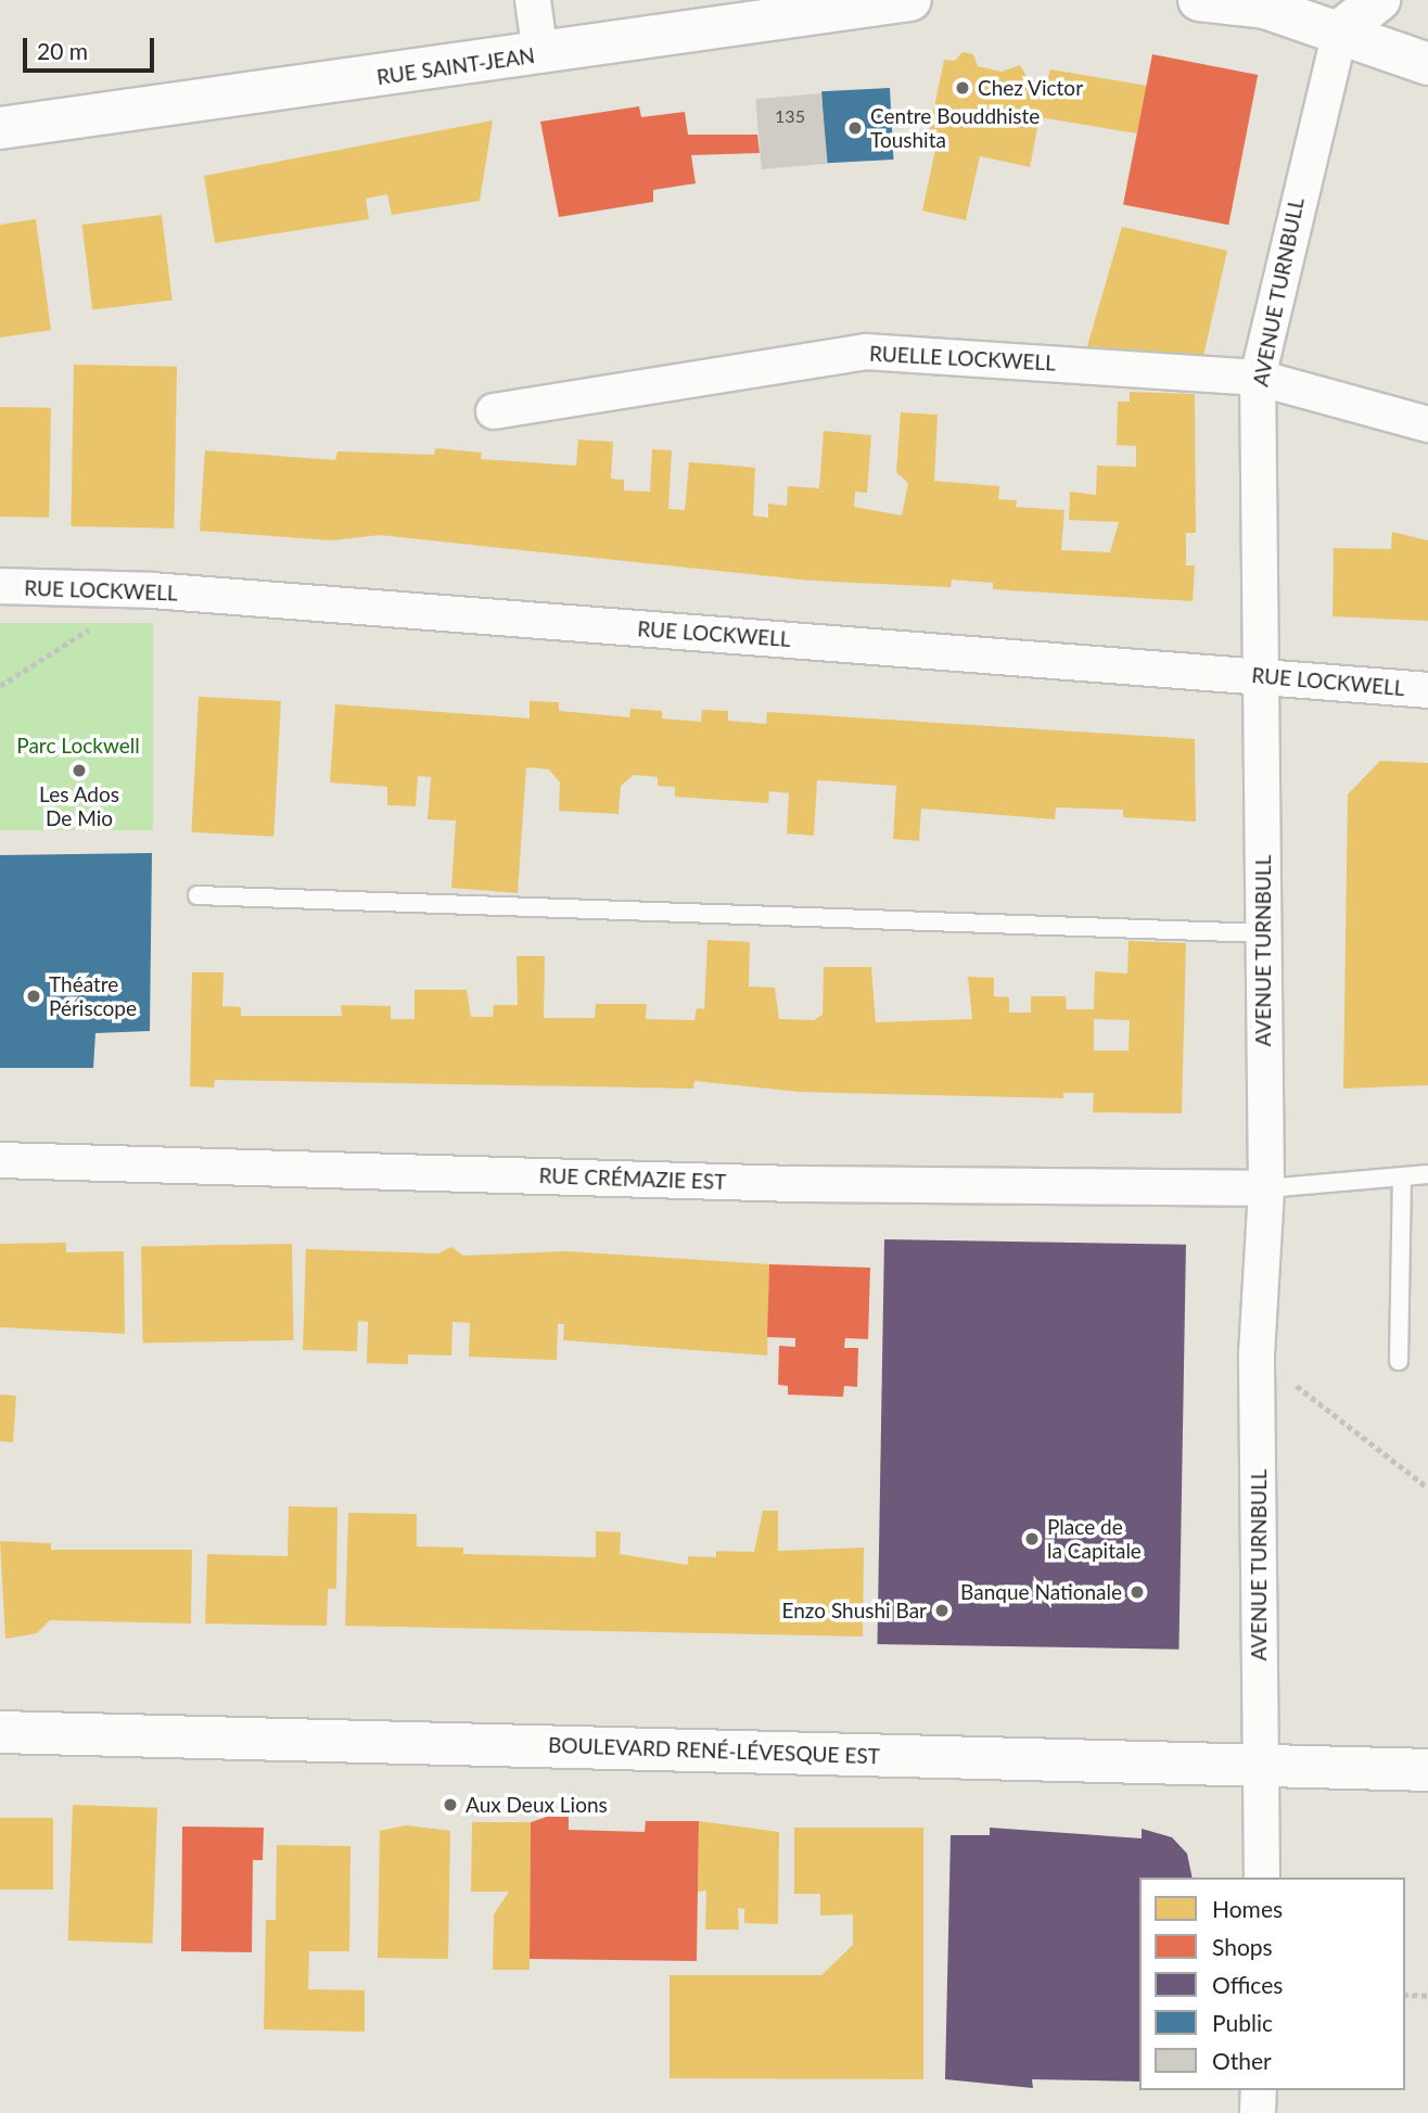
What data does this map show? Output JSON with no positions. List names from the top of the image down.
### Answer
{
  "streets": {
    "main road": ["RUE SAINT-JEAN", "BOULEVARD RENÉ-LÉVESQUE EST"],
    "street": [
      "AVENUE TURNBULL",
      "RUELLE LOCKWELL",
      "RUE LOCKWELL",
      "RUE CRÉMAZIE EST"
    ]
  },
  "crossings": [
    ["AVENUE TURNBULL", "RUELLE LOCKWELL"],
    ["AVENUE TURNBULL", "RUE LOCKWELL"],
    ["AVENUE TURNBULL", "RUE CRÉMAZIE EST"],
    ["AVENUE TURNBULL", "BOULEVARD RENÉ-LÉVESQUE EST"]
  ],
  "parks": ["Parc Lockwell"],
  "places": [
    "Chez Victor",
    "Centre Bouddhiste Toushita",
    "Les Ados De Mio",
    "Théatre Périscope",
    "Place de la Capitale",
    "Banque Nationale",
    "Enzo Shushi Bar",
    "Aux Deux Lions"
  ],
  "house_numbers": ["135"],
  "legend": [
    "Homes",
    "Shops",
    "Offices",
    "Public",
    "Other"
  ],
  "scale_bar": "20 m"
}
